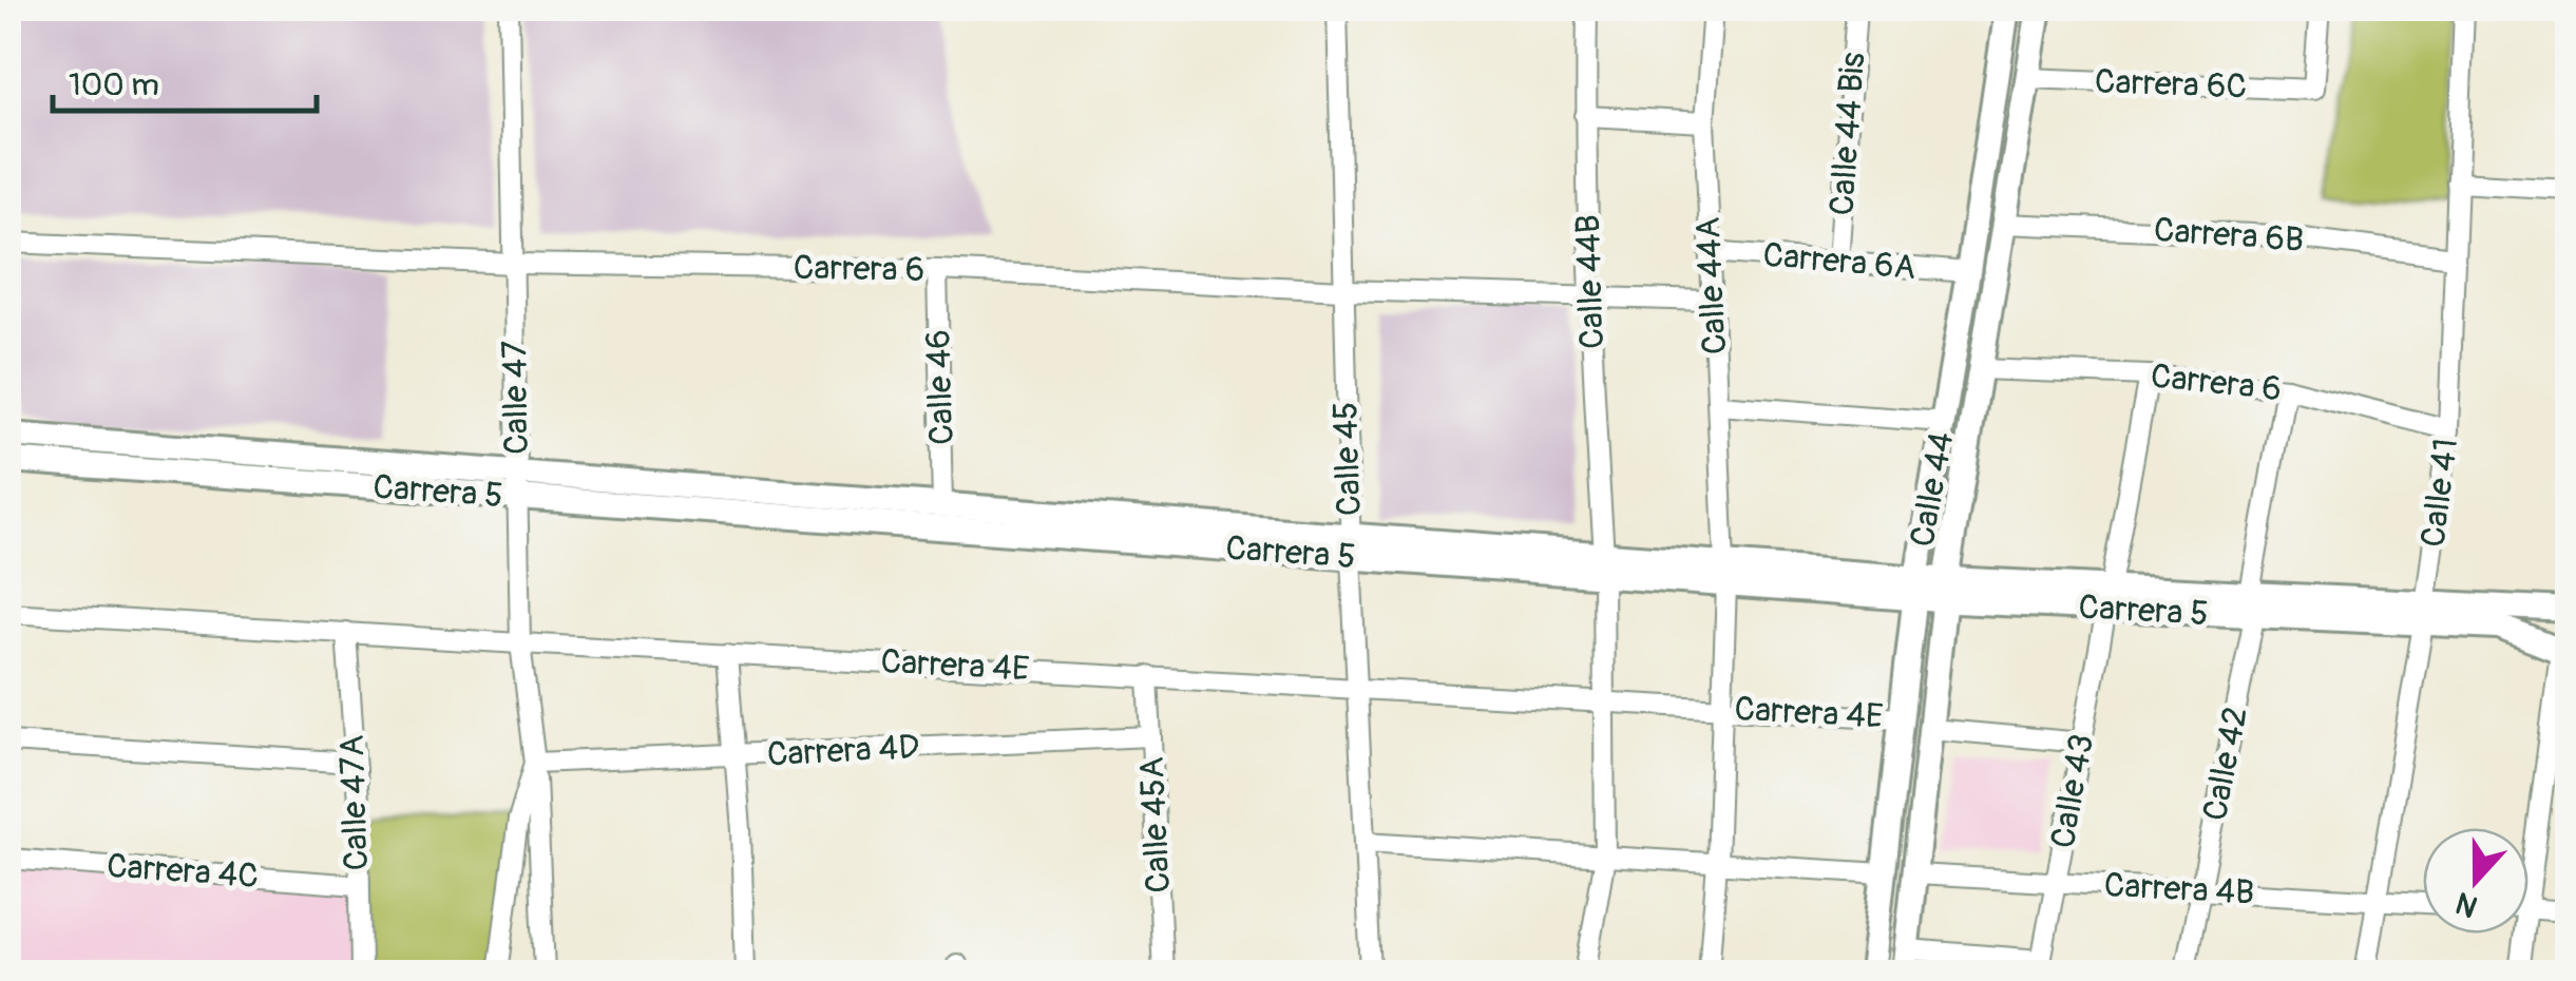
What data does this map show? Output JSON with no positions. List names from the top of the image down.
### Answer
{
  "streets": {
    "main road": ["Calle 44", "Carrera 5"],
    "street": [
      "Carrera 6C",
      "Calle 44 Bis",
      "Carrera 6B",
      "Carrera 6A",
      "Carrera 6",
      "Calle 44B",
      "Calle 44A",
      "Calle 46",
      "Calle 47",
      "Calle 45",
      "Calle 41",
      "Carrera 4E",
      "Carrera 4D",
      "Calle 42",
      "Calle 43",
      "Calle 47A",
      "Calle 45A",
      "Carrera 4C",
      "Carrera 4B"
    ]
  },
  "crossings": [
    ["Carrera 6C", "Calle 44"],
    ["Calle 44 Bis", "Carrera 6A"],
    ["Carrera 6B", "Calle 44"],
    ["Carrera 6B", "Calle 41"],
    ["Carrera 6A", "Calle 44A"],
    ["Carrera 6A", "Calle 44"],
    ["Carrera 6", "Calle 44B"],
    ["Carrera 6", "Calle 44A"],
    ["Carrera 6", "Calle 46"],
    ["Carrera 6", "Calle 47"],
    ["Carrera 6", "Calle 45"],
    ["Carrera 6", "Calle 44"],
    ["Carrera 6", "Calle 41"],
    ["Carrera 6", "Calle 42"],
    ["Carrera 6", "Calle 43"],
    ["Calle 44B", "Carrera 5"],
    ["Calle 44B", "Carrera 4E"],
    ["Calle 44A", "Carrera 5"],
    ["Calle 44A", "Carrera 4E"],
    ["Calle 46", "Carrera 5"],
    ["Calle 47", "Carrera 5"],
    ["Calle 47", "Carrera 4E"],
    ["Calle 47", "Carrera 4D"],
    ["Calle 45", "Carrera 5"],
    ["Calle 45", "Carrera 4E"],
    ["Calle 44", "Carrera 5"],
    ["Calle 44", "Carrera 4E"],
    ["Calle 44", "Carrera 4B"],
    ["Carrera 5", "Calle 41"],
    ["Carrera 5", "Calle 42"],
    ["Carrera 5", "Calle 43"],
    ["Calle 41", "Carrera 4B"],
    ["Carrera 4E", "Calle 43"],
    ["Carrera 4E", "Calle 47A"],
    ["Carrera 4E", "Calle 45A"],
    ["Carrera 4D", "Calle 45A"],
    ["Calle 42", "Carrera 4B"],
    ["Calle 43", "Carrera 4B"],
    ["Calle 47A", "Carrera 4C"]
  ],
  "scale_bar": "100 m",
  "north": "bottom"
}
